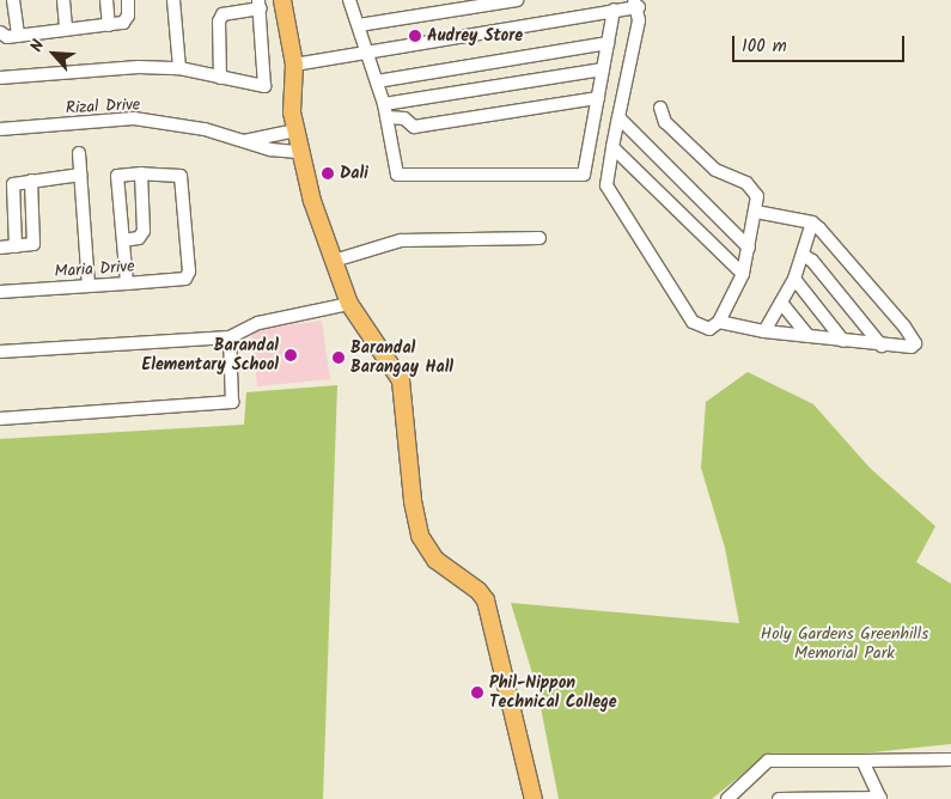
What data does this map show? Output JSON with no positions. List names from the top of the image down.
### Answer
{
  "streets": {
    "street": ["Rizal Drive", "Maria Drive"]
  },
  "parks": ["Holy Gardens Greenhills Memorial Park"],
  "places": [
    "Audrey Store",
    "Dali",
    "Barandal Elementary School",
    "Barandal Barangay Hall",
    "Phil-Nippon Technical College"
  ],
  "scale_bar": "100 m",
  "north": "top left"
}
